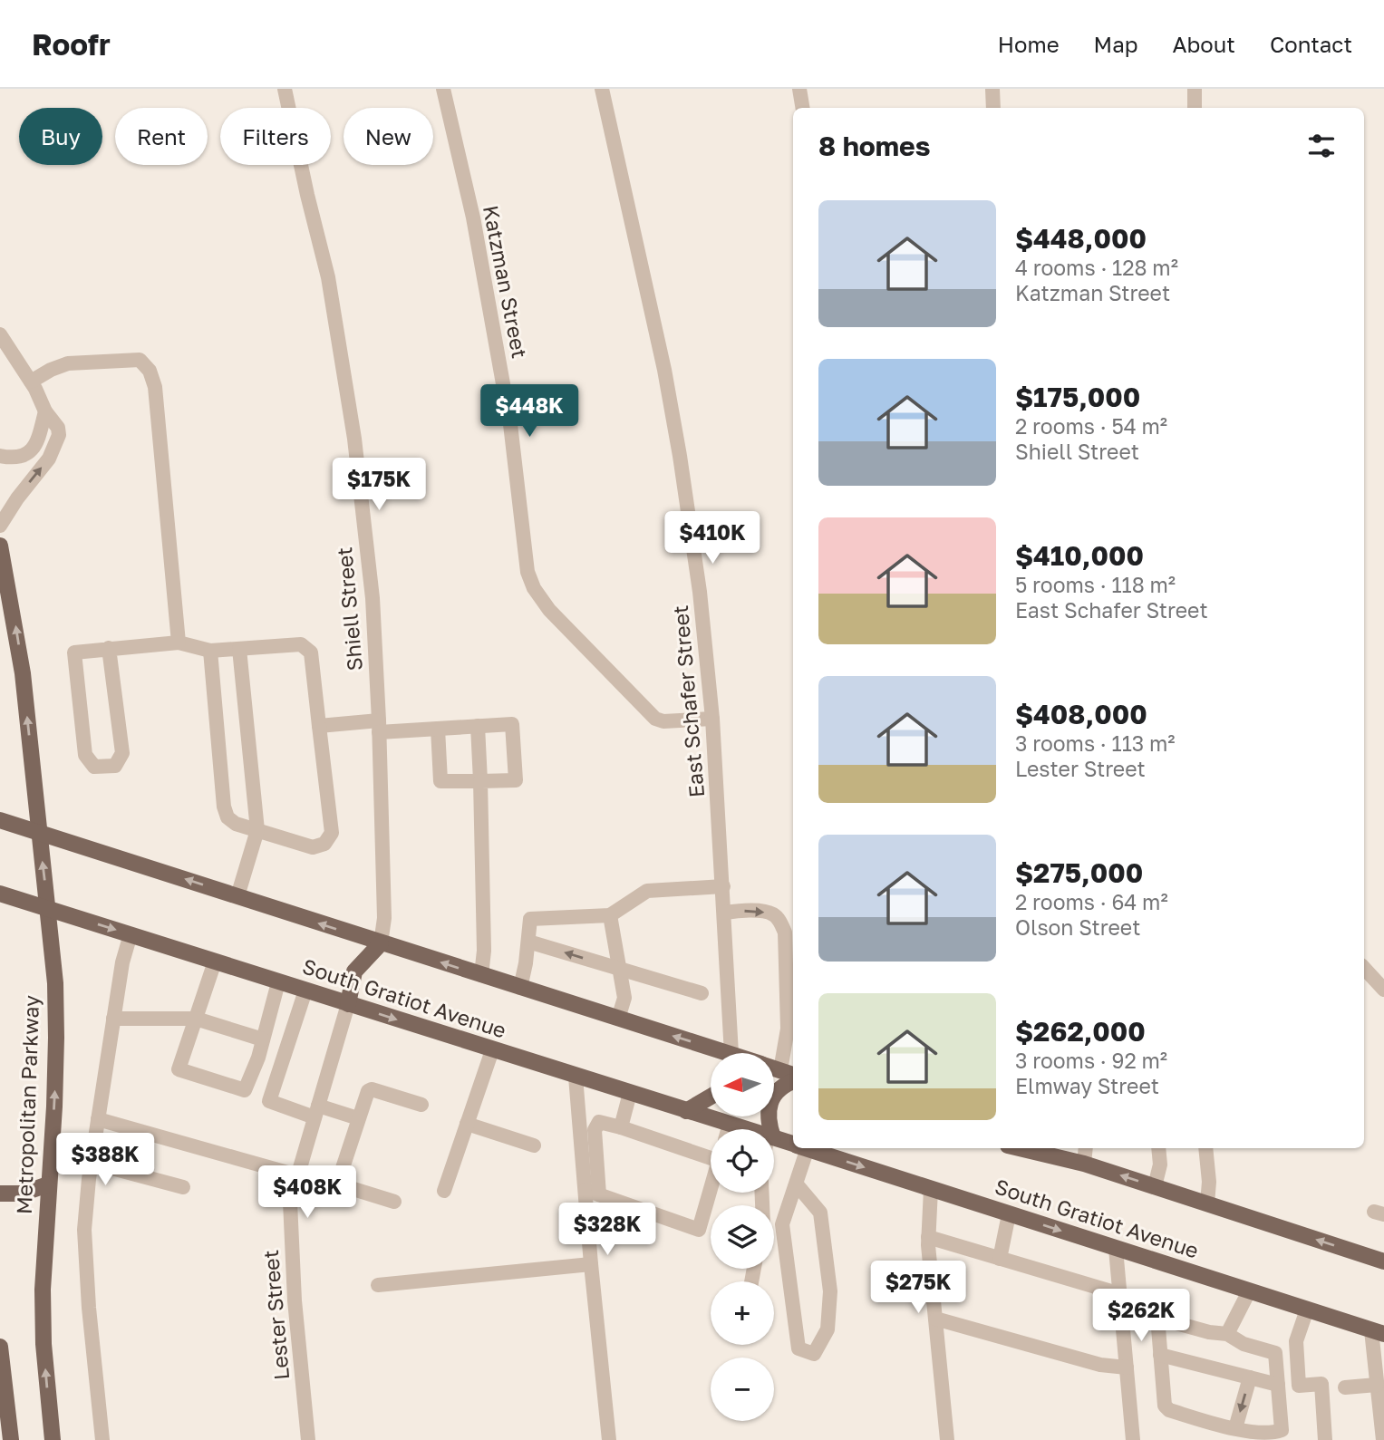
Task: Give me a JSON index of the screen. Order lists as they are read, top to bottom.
{
  "streets": {
    "main road": ["South Gratiot Avenue", "Metropolitan Parkway"],
    "street": [
      "Katzman Street",
      "Shiell Street",
      "East Schafer Street",
      "Lester Street"
    ]
  },
  "crossings": [
    ["Katzman Street", "East Schafer Street"],
    ["South Gratiot Avenue", "Metropolitan Parkway"],
    ["South Gratiot Avenue", "Lester Street"]
  ],
  "one_way": ["Metropolitan Parkway"],
  "north": "left",
  "page": {
    "header": "Roofr",
    "nav": [
      "Home",
      "Map",
      "About",
      "Contact"
    ],
    "chip": [
      "Buy",
      "Rent",
      "Filters",
      "New"
    ],
    "heading": "8 homes",
    "list": [
      {
        "name": "$448,000",
        "note": "4 rooms · 128 m² · Katzman Street"
      },
      {
        "name": "$175,000",
        "note": "2 rooms · 54 m² · Shiell Street"
      },
      {
        "name": "$410,000",
        "note": "5 rooms · 118 m² · East Schafer Street"
      },
      {
        "name": "$408,000",
        "note": "3 rooms · 113 m² · Lester Street"
      },
      {
        "name": "$275,000",
        "note": "2 rooms · 64 m² · Olson Street"
      },
      {
        "name": "$262,000",
        "note": "3 rooms · 92 m² · Elmway Street"
      }
    ],
    "price": [
      "$448K",
      "$175K",
      "$410K",
      "$388K",
      "$408K",
      "$328K",
      "$275K",
      "$262K"
    ],
    "map_buttons": ["+", "−"]
  }
}
